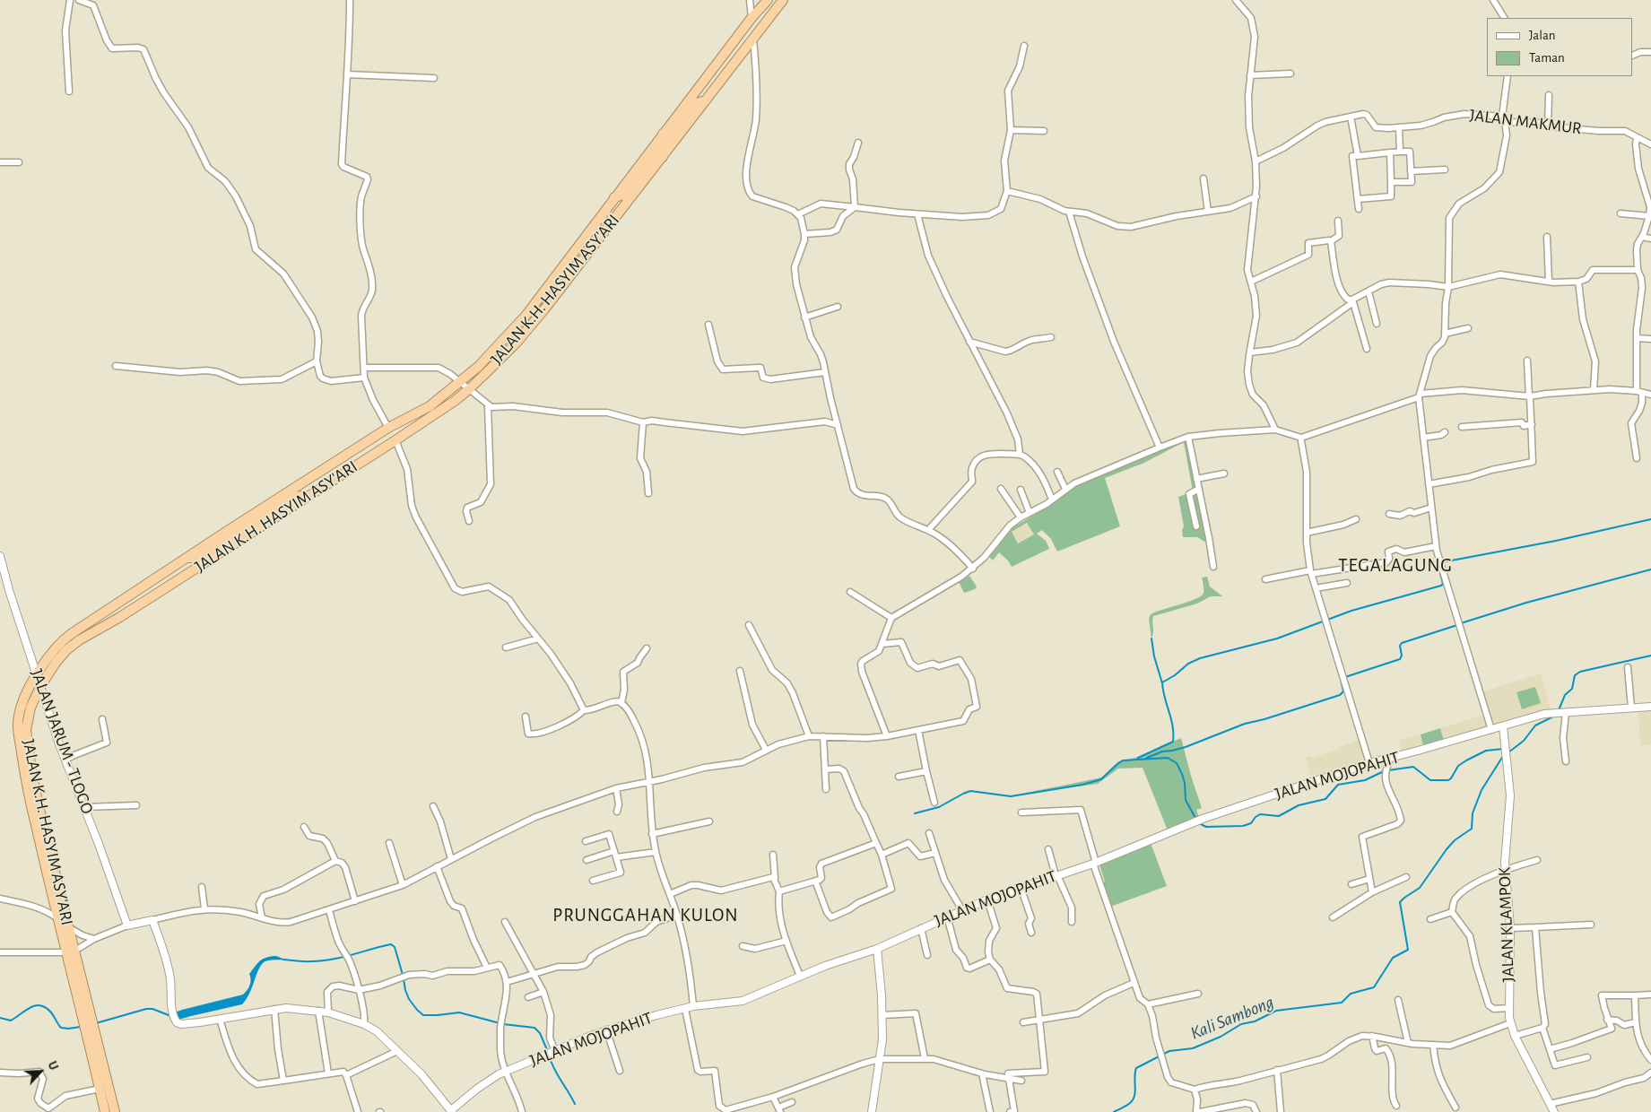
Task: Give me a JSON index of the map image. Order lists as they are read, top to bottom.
{
  "streets": {
    "highway": ["JALAN K.H. HASYIM ASY'ARI"],
    "street": [
      "JALAN MAKMUR",
      "JALAN JARUM - TLOGO",
      "JALAN MOJOPAHIT",
      "JALAN KLAMPOK"
    ]
  },
  "crossings": [
    ["JALAN K.H. HASYIM ASY'ARI", "JALAN JARUM - TLOGO"],
    ["JALAN MOJOPAHIT", "JALAN KLAMPOK"]
  ],
  "districts": ["TEGALAGUNG", "PRUNGGAHAN KULON"],
  "water": ["Kali Sambong"],
  "legend": ["Jalan", "Taman"],
  "north": "top right"
}
